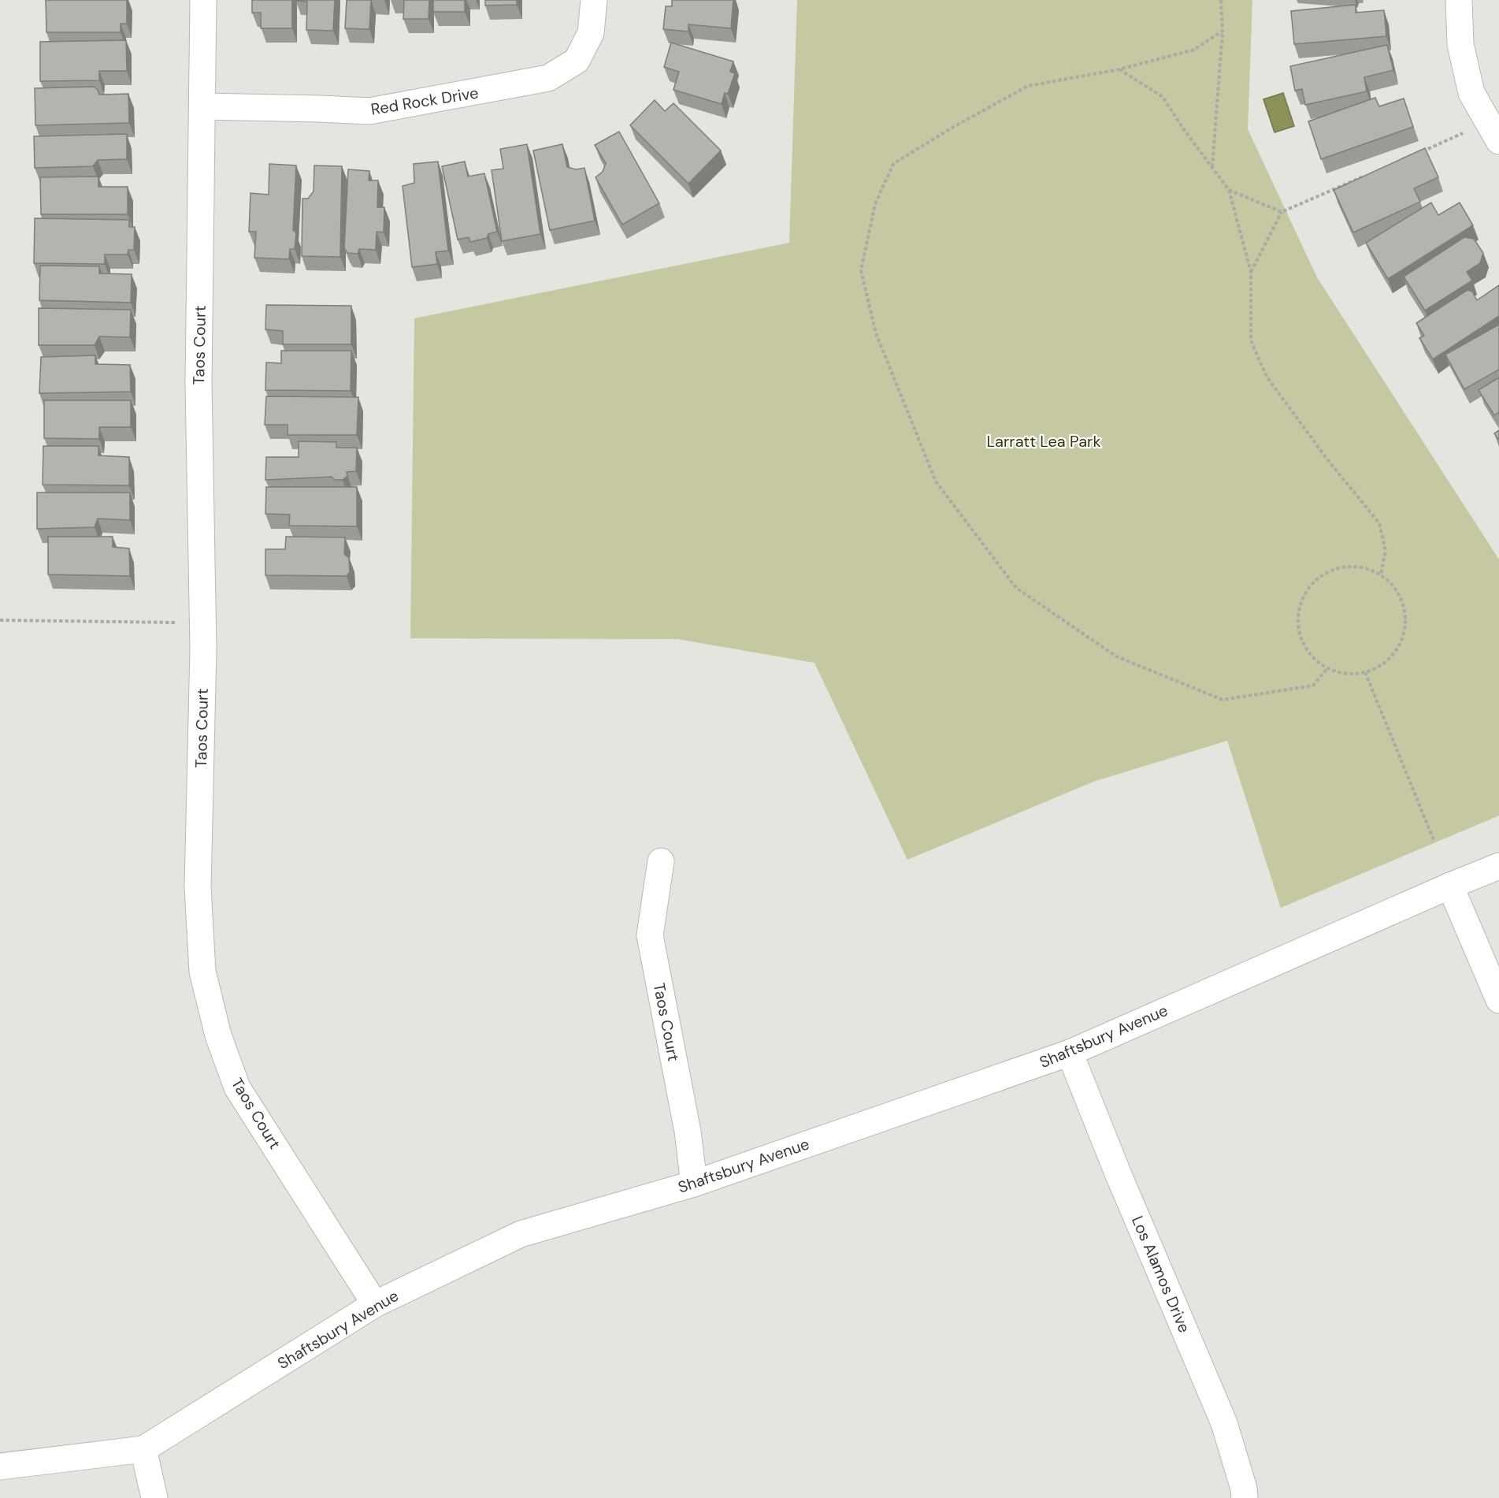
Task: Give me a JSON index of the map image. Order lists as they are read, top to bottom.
{
  "streets": {
    "street": [
      "Red Rock Drive",
      "Taos Court",
      "Shaftsbury Avenue",
      "Los Alamos Drive"
    ]
  },
  "crossings": [
    ["Red Rock Drive", "Taos Court"],
    ["Taos Court", "Shaftsbury Avenue"],
    ["Shaftsbury Avenue", "Los Alamos Drive"]
  ],
  "parks": ["Larratt Lea Park"]
}
